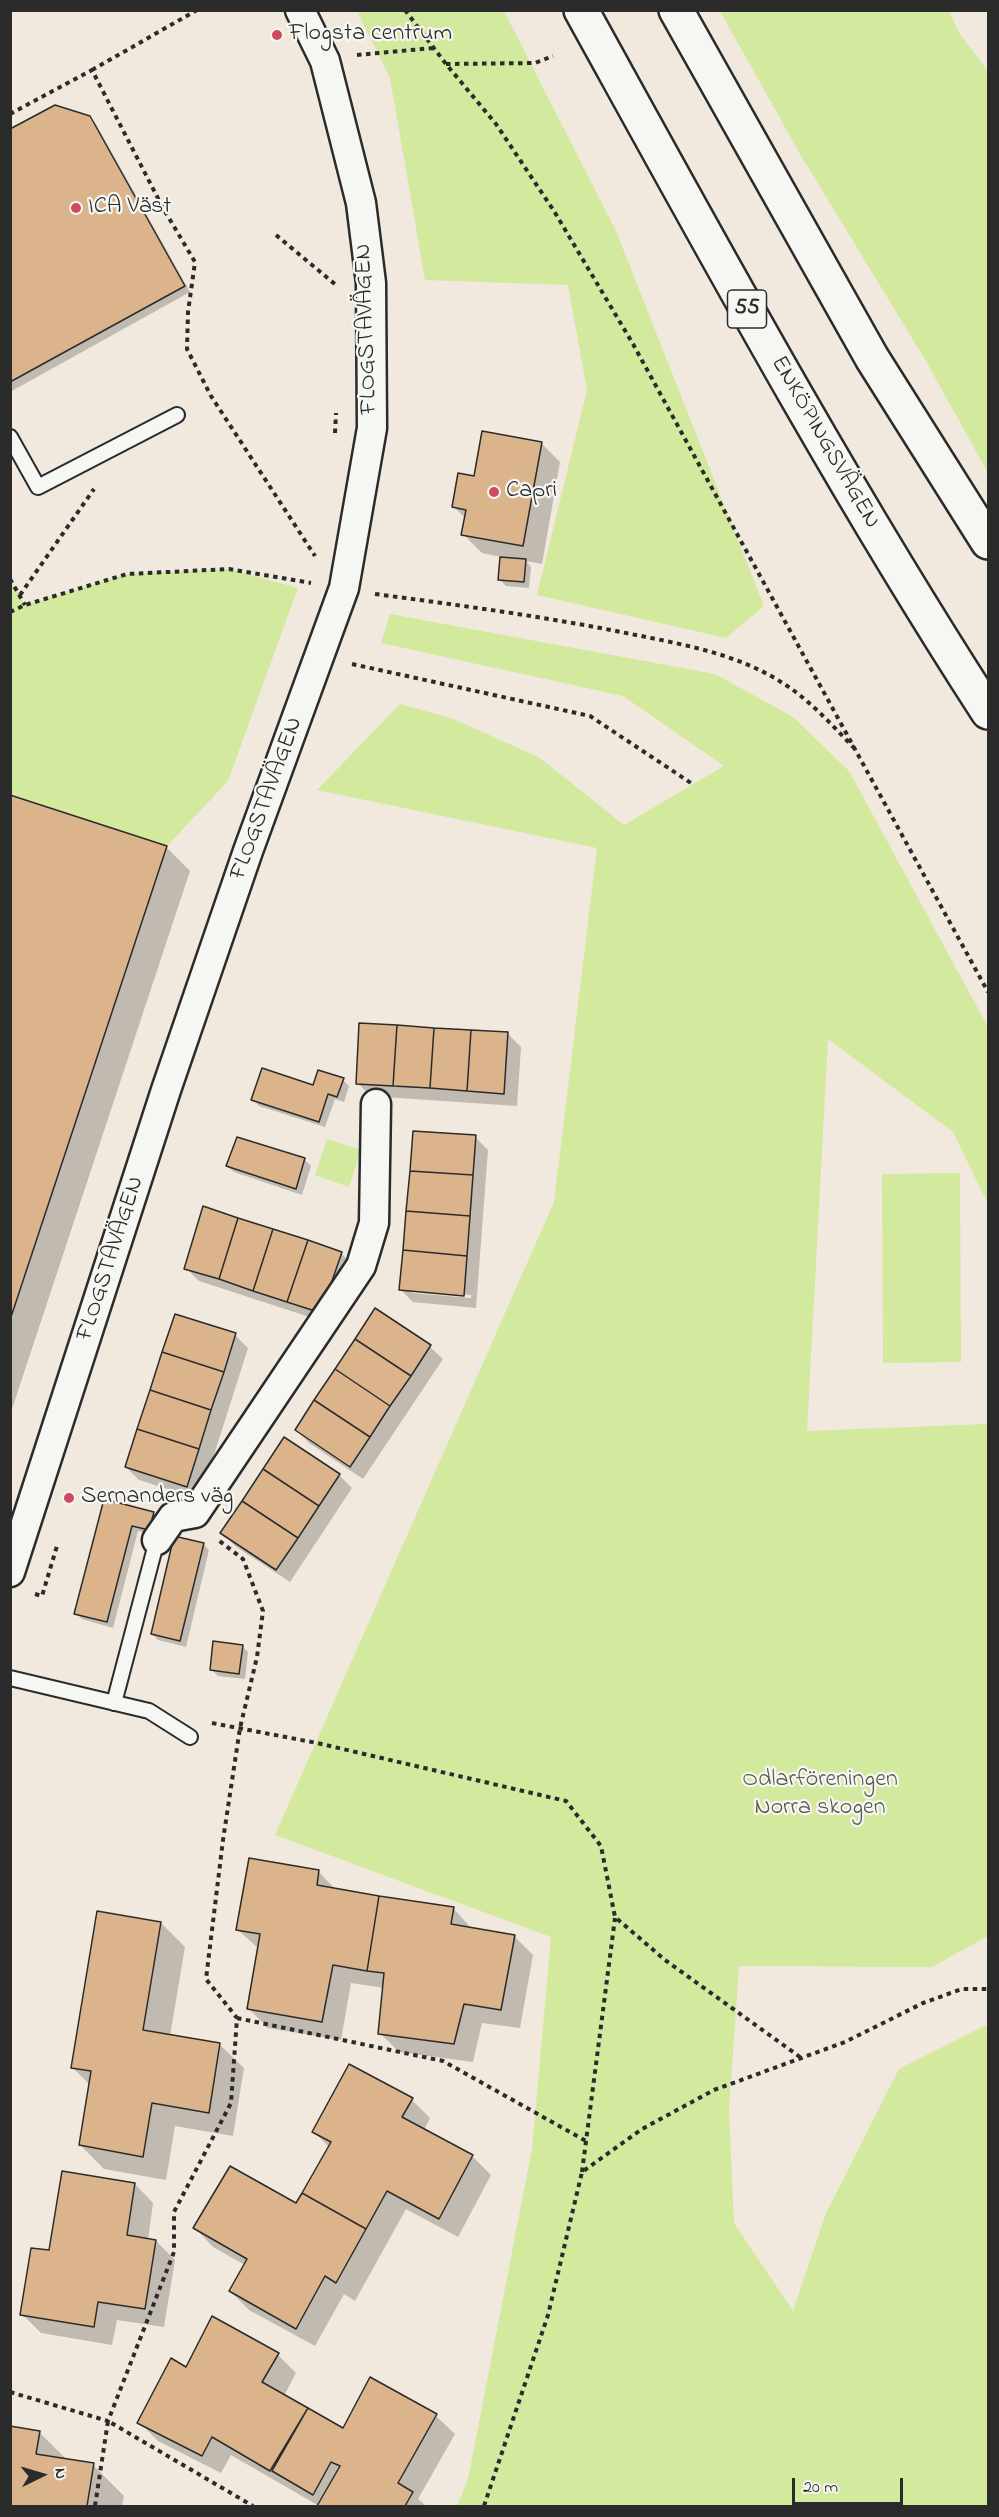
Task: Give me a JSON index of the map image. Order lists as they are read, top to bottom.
{
  "streets": {
    "main road": ["55", "ENKÖPINGSVÄGEN"],
    "street": ["FLOGSTAVÄGEN"]
  },
  "parks": ["Odlarföreningen Norra skogen"],
  "places": [
    "Flogsta centrum",
    "ICA Väst",
    "Capri",
    "Sernanders väg"
  ],
  "scale_bar": "20 m",
  "north": "right"
}
